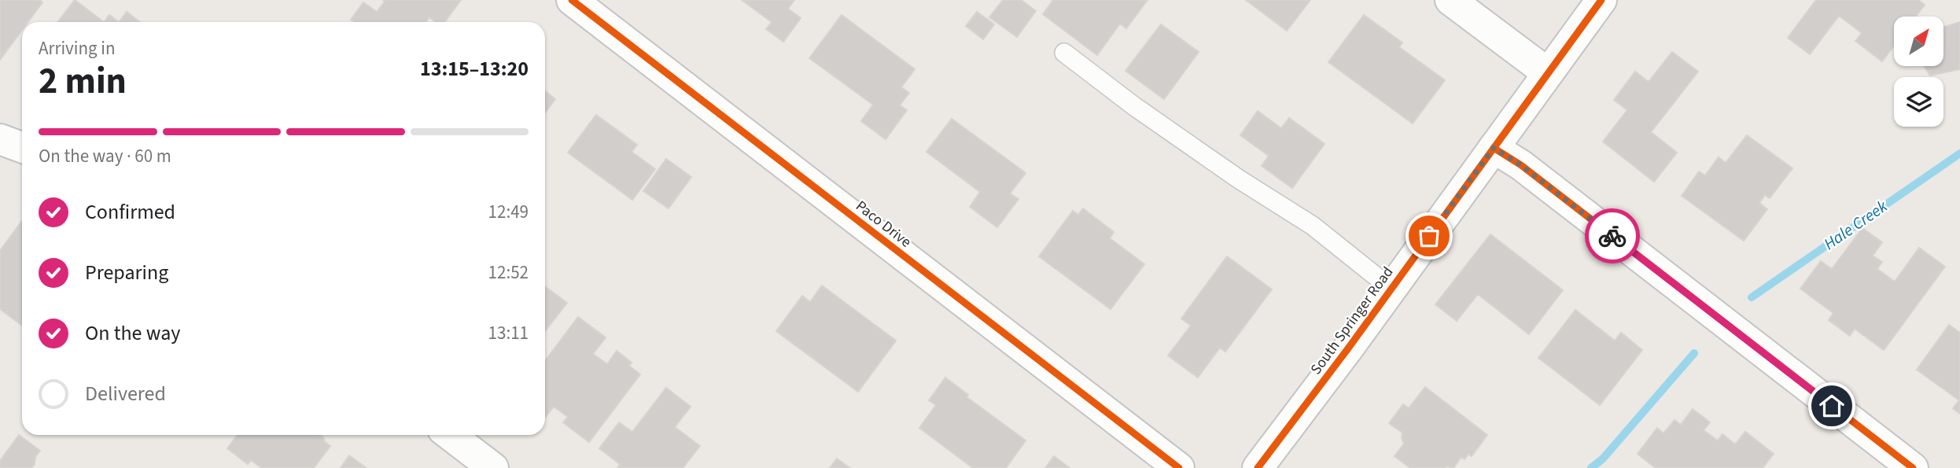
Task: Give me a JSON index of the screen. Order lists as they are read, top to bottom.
{
  "streets": {
    "street": ["Paco Drive", "South Springer Road"]
  },
  "water": ["Hale Creek"],
  "north": "top right",
  "page": {
    "heading": ["2 min", "Arriving in", "13:15–13:20"],
    "bar": "On the way · 60 m",
    "list": [
      ["Confirmed", "12:49"],
      ["Preparing", "12:52"],
      ["On the way", "13:11"],
      "Delivered"
    ]
  }
}
